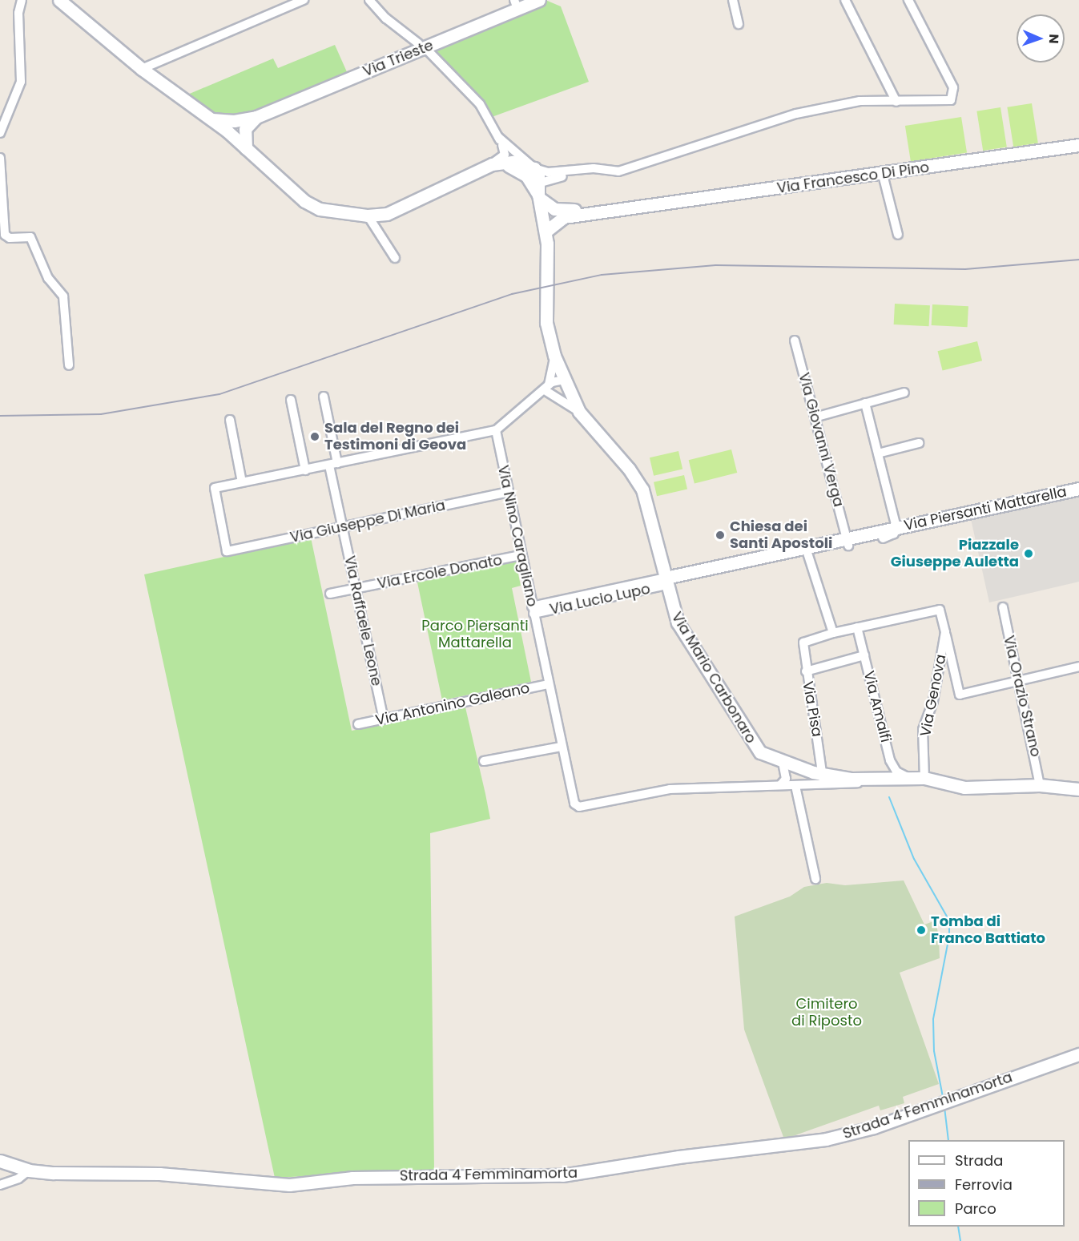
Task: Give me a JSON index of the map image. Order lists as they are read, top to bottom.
{
  "streets": {
    "street": [
      "Via Trieste",
      "Via Francesco Di Pino",
      "Via Giovanni Verga",
      "Via Piersanti Mattarella",
      "Via Giuseppe Di Maria",
      "Via Nino Caragliano",
      "Via Ercole Donato",
      "Via Lucio Lupo",
      "Via Raffaele Leone",
      "Via Mario Carbonaro",
      "Via Genova",
      "Via Orazio Strano",
      "Via Antonino Galeano",
      "Via Amalfi",
      "Via Pisa",
      "Strada 4 Femminamorta"
    ]
  },
  "crossings": [
    ["Via Francesco Di Pino", "Via Mario Carbonaro"],
    ["Via Giovanni Verga", "Via Piersanti Mattarella"],
    ["Via Piersanti Mattarella", "Via Lucio Lupo"],
    ["Via Piersanti Mattarella", "Via Mario Carbonaro"],
    ["Via Giuseppe Di Maria", "Via Nino Caragliano"],
    ["Via Giuseppe Di Maria", "Via Raffaele Leone"],
    ["Via Nino Caragliano", "Via Ercole Donato"],
    ["Via Nino Caragliano", "Via Lucio Lupo"],
    ["Via Nino Caragliano", "Via Antonino Galeano"],
    ["Via Ercole Donato", "Via Raffaele Leone"],
    ["Via Lucio Lupo", "Via Mario Carbonaro"],
    ["Via Raffaele Leone", "Via Antonino Galeano"],
    ["Via Mario Carbonaro", "Via Genova"],
    ["Via Mario Carbonaro", "Via Orazio Strano"],
    ["Via Mario Carbonaro", "Via Amalfi"],
    ["Via Mario Carbonaro", "Via Pisa"],
    ["Via Genova", "Via Amalfi"],
    ["Via Genova", "Via Pisa"]
  ],
  "parks": ["Parco Piersanti Mattarella", "Cimitero di Riposto"],
  "places": [
    "Sala del Regno dei Testimoni di Geova",
    "Chiesa dei Santi Apostoli",
    "Piazzale Giuseppe Auletta",
    "Tomba di Franco Battiato"
  ],
  "legend": ["Strada", "Ferrovia", "Parco"],
  "north": "right"
}
